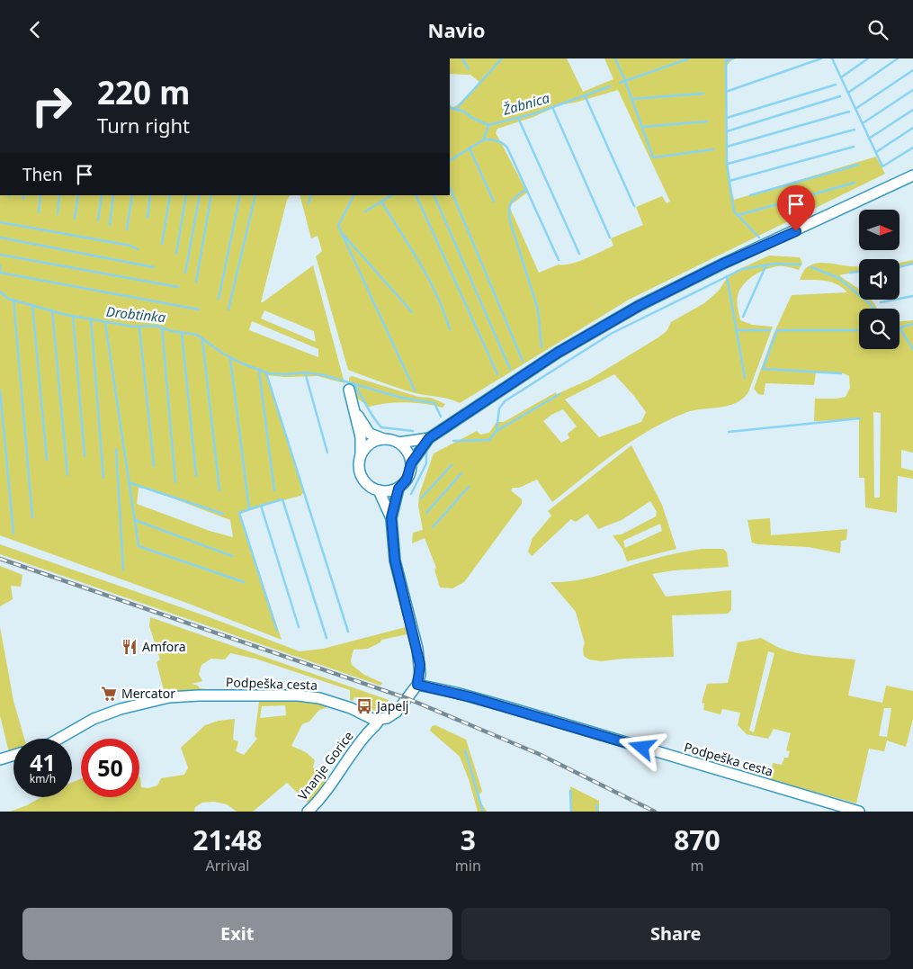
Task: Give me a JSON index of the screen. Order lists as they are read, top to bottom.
{
  "streets": {
    "main road": ["Podpeška cesta", "Vnanje Gorice"]
  },
  "crossings": [
    ["Podpeška cesta", "Vnanje Gorice"]
  ],
  "water": ["Žabnica", "Drobtinka"],
  "places": {
    "restaurant": ["Amfora"],
    "supermarket": ["Mercator"],
    "bus stop": ["Japelj"]
  },
  "north": "right",
  "page": {
    "header": "Navio",
    "turn": ["220 m", "Turn right"],
    "then": "Then",
    "speed": "41 km/h",
    "limit": "50",
    "eta": [
      "21:48",
      "Arrival",
      "3",
      "min",
      "870",
      "m"
    ],
    "buttons": ["Exit", "Share"]
  }
}
